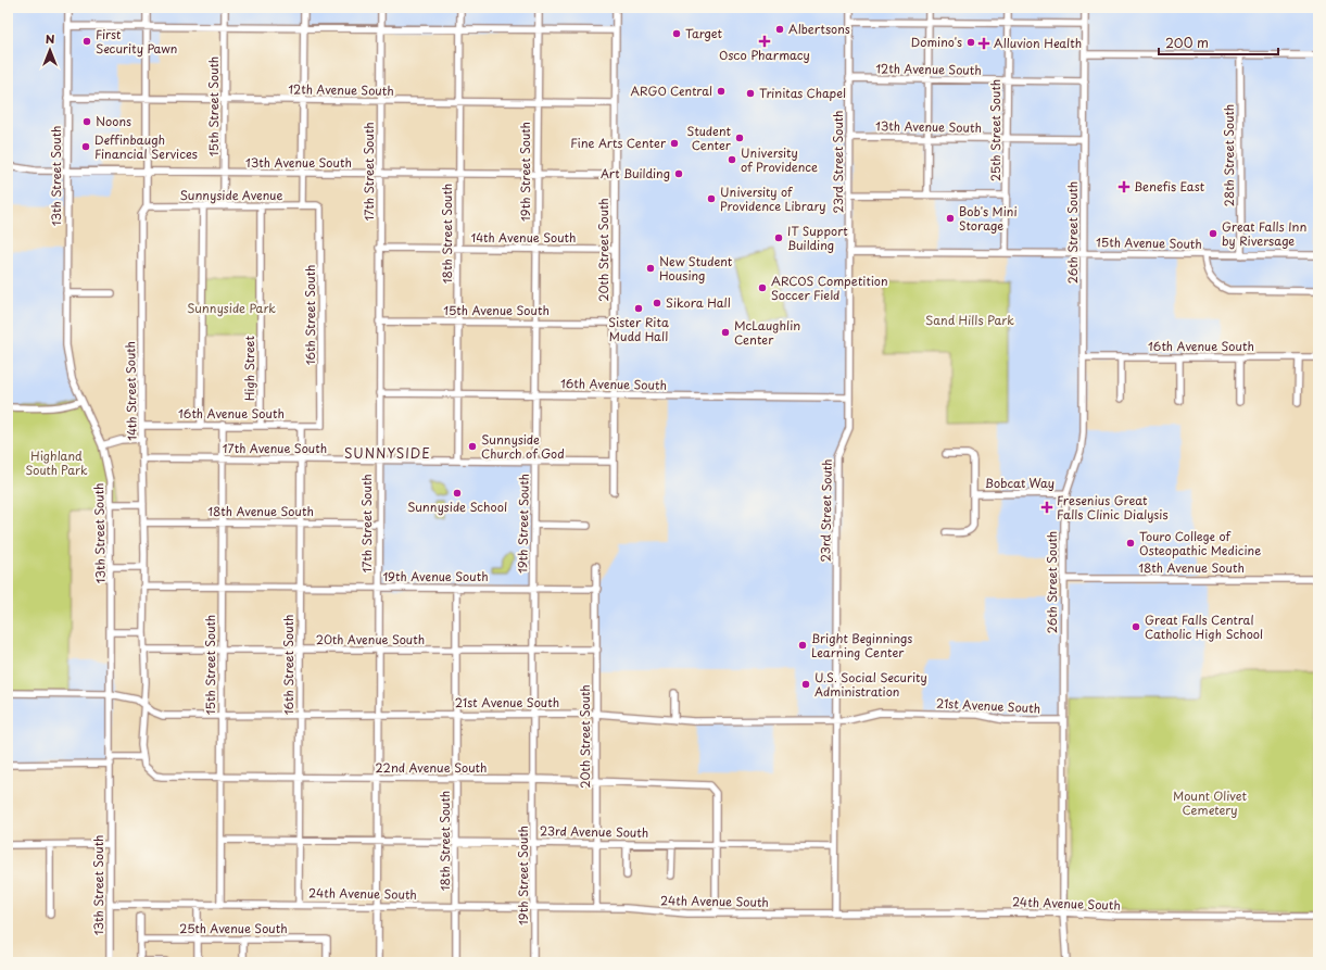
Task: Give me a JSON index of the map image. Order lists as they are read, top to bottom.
{
  "streets": {
    "street": [
      "12th Avenue South",
      "15th Street South",
      "13th Avenue South",
      "25th Street South",
      "28th Street South",
      "23rd Street South",
      "17th Street South",
      "19th Street South",
      "13th Street South",
      "Sunnyside Avenue",
      "26th Street South",
      "18th Street South",
      "14th Avenue South",
      "15th Avenue South",
      "20th Street South",
      "16th Street South",
      "16th Avenue South",
      "High Street",
      "14th Street South",
      "17th Avenue South",
      "Bobcat Way",
      "18th Avenue South",
      "19th Avenue South",
      "20th Avenue South",
      "21st Avenue South",
      "22nd Avenue South",
      "23rd Avenue South",
      "24th Avenue South",
      "25th Avenue South"
    ]
  },
  "crossings": [
    ["12th Avenue South", "15th Street South"],
    ["12th Avenue South", "25th Street South"],
    ["12th Avenue South", "23rd Street South"],
    ["12th Avenue South", "17th Street South"],
    ["12th Avenue South", "19th Street South"],
    ["12th Avenue South", "13th Street South"],
    ["12th Avenue South", "26th Street South"],
    ["12th Avenue South", "18th Street South"],
    ["12th Avenue South", "20th Street South"],
    ["12th Avenue South", "14th Street South"],
    ["15th Street South", "13th Avenue South"],
    ["15th Street South", "Sunnyside Avenue"],
    ["15th Street South", "16th Avenue South"],
    ["15th Street South", "17th Avenue South"],
    ["15th Street South", "18th Avenue South"],
    ["15th Street South", "19th Avenue South"],
    ["15th Street South", "20th Avenue South"],
    ["15th Street South", "21st Avenue South"],
    ["15th Street South", "22nd Avenue South"],
    ["15th Street South", "23rd Avenue South"],
    ["15th Street South", "24th Avenue South"],
    ["13th Avenue South", "25th Street South"],
    ["13th Avenue South", "23rd Street South"],
    ["13th Avenue South", "17th Street South"],
    ["13th Avenue South", "19th Street South"],
    ["13th Avenue South", "13th Street South"],
    ["13th Avenue South", "26th Street South"],
    ["13th Avenue South", "18th Street South"],
    ["13th Avenue South", "20th Street South"],
    ["13th Avenue South", "14th Street South"],
    ["25th Street South", "15th Avenue South"],
    ["28th Street South", "15th Avenue South"],
    ["23rd Street South", "15th Avenue South"],
    ["23rd Street South", "16th Avenue South"],
    ["23rd Street South", "21st Avenue South"],
    ["23rd Street South", "23rd Avenue South"],
    ["23rd Street South", "24th Avenue South"],
    ["17th Street South", "14th Avenue South"],
    ["17th Street South", "15th Avenue South"],
    ["17th Street South", "16th Avenue South"],
    ["17th Street South", "17th Avenue South"],
    ["17th Street South", "18th Avenue South"],
    ["17th Street South", "19th Avenue South"],
    ["17th Street South", "20th Avenue South"],
    ["17th Street South", "21st Avenue South"],
    ["17th Street South", "22nd Avenue South"],
    ["17th Street South", "23rd Avenue South"],
    ["17th Street South", "24th Avenue South"],
    ["19th Street South", "14th Avenue South"],
    ["19th Street South", "15th Avenue South"],
    ["19th Street South", "16th Avenue South"],
    ["19th Street South", "17th Avenue South"],
    ["19th Street South", "19th Avenue South"],
    ["19th Street South", "20th Avenue South"],
    ["19th Street South", "21st Avenue South"],
    ["19th Street South", "22nd Avenue South"],
    ["19th Street South", "23rd Avenue South"],
    ["19th Street South", "24th Avenue South"],
    ["13th Street South", "21st Avenue South"],
    ["13th Street South", "24th Avenue South"],
    ["Sunnyside Avenue", "16th Street South"],
    ["Sunnyside Avenue", "High Street"],
    ["Sunnyside Avenue", "14th Street South"],
    ["26th Street South", "15th Avenue South"],
    ["26th Street South", "16th Avenue South"],
    ["26th Street South", "Bobcat Way"],
    ["26th Street South", "18th Avenue South"],
    ["26th Street South", "21st Avenue South"],
    ["26th Street South", "24th Avenue South"],
    ["18th Street South", "14th Avenue South"],
    ["18th Street South", "15th Avenue South"],
    ["18th Street South", "16th Avenue South"],
    ["18th Street South", "17th Avenue South"],
    ["18th Street South", "19th Avenue South"],
    ["18th Street South", "20th Avenue South"],
    ["18th Street South", "21st Avenue South"],
    ["18th Street South", "22nd Avenue South"],
    ["18th Street South", "23rd Avenue South"],
    ["18th Street South", "24th Avenue South"],
    ["14th Avenue South", "20th Street South"],
    ["15th Avenue South", "20th Street South"],
    ["20th Street South", "16th Avenue South"],
    ["20th Street South", "17th Avenue South"],
    ["20th Street South", "19th Avenue South"],
    ["20th Street South", "20th Avenue South"],
    ["20th Street South", "21st Avenue South"],
    ["20th Street South", "22nd Avenue South"],
    ["20th Street South", "23rd Avenue South"],
    ["20th Street South", "24th Avenue South"],
    ["16th Street South", "16th Avenue South"],
    ["16th Street South", "17th Avenue South"],
    ["16th Street South", "18th Avenue South"],
    ["16th Street South", "19th Avenue South"],
    ["16th Street South", "20th Avenue South"],
    ["16th Street South", "21st Avenue South"],
    ["16th Street South", "22nd Avenue South"],
    ["16th Street South", "23rd Avenue South"],
    ["16th Street South", "24th Avenue South"],
    ["16th Avenue South", "High Street"],
    ["16th Avenue South", "14th Street South"],
    ["14th Street South", "17th Avenue South"],
    ["14th Street South", "18th Avenue South"],
    ["14th Street South", "19th Avenue South"],
    ["14th Street South", "20th Avenue South"],
    ["14th Street South", "21st Avenue South"],
    ["14th Street South", "22nd Avenue South"],
    ["22nd Avenue South", "23rd Avenue South"]
  ],
  "districts": ["SUNNYSIDE"],
  "parks": [
    "Sunnyside Park",
    "Sand Hills Park",
    "Highland South Park",
    "Mount Olivet Cemetery"
  ],
  "places": {
    "other": [
      "Albertsons",
      "Target",
      "First Security Pawn",
      "Domino's",
      "ARGO Central",
      "Trinitas Chapel",
      "Noons",
      "Student Center",
      "Fine Arts Center",
      "Deffinbaugh Financial Services",
      "University of Providence",
      "Art Building",
      "University of Providence Library",
      "Bob's Mini Storage",
      "Great Falls Inn by Riversage",
      "IT Support Building",
      "New Student Housing",
      "ARCOS Competition Soccer Field",
      "Sikora Hall",
      "Sister Rita Mudd Hall",
      "McLaughlin Center",
      "Sunnyside Church of God",
      "Sunnyside School",
      "Touro College of Osteopathic Medicine",
      "Great Falls Central Catholic High School",
      "Bright Beginnings Learning Center",
      "U.S. Social Security Administration"
    ],
    "health": [
      "Osco Pharmacy",
      "Alluvion Health",
      "Benefis East",
      "Fresenius Great Falls Clinic Dialysis"
    ]
  },
  "scale_bar": "200 m",
  "north": "top"
}
